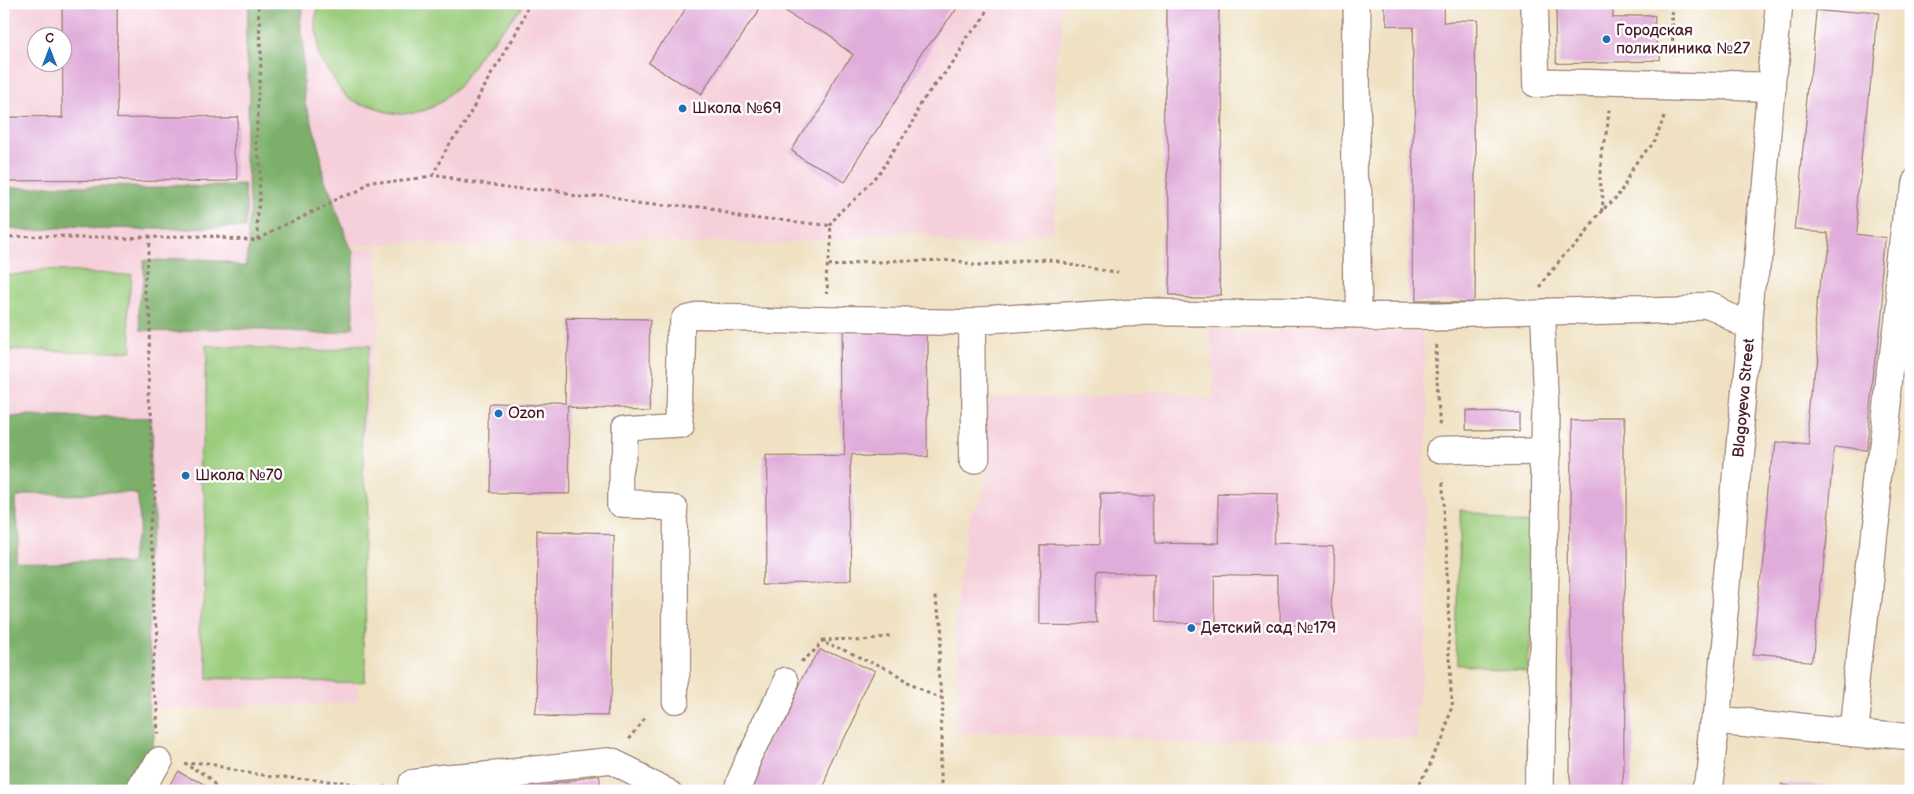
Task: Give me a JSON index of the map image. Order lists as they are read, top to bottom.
{
  "streets": {
    "street": ["Blagoyeva Street"]
  },
  "places": [
    "Городская поликлиника №27",
    "Школа №69",
    "Ozon",
    "Школа №70",
    "Детский сад №179"
  ],
  "north": "top"
}
